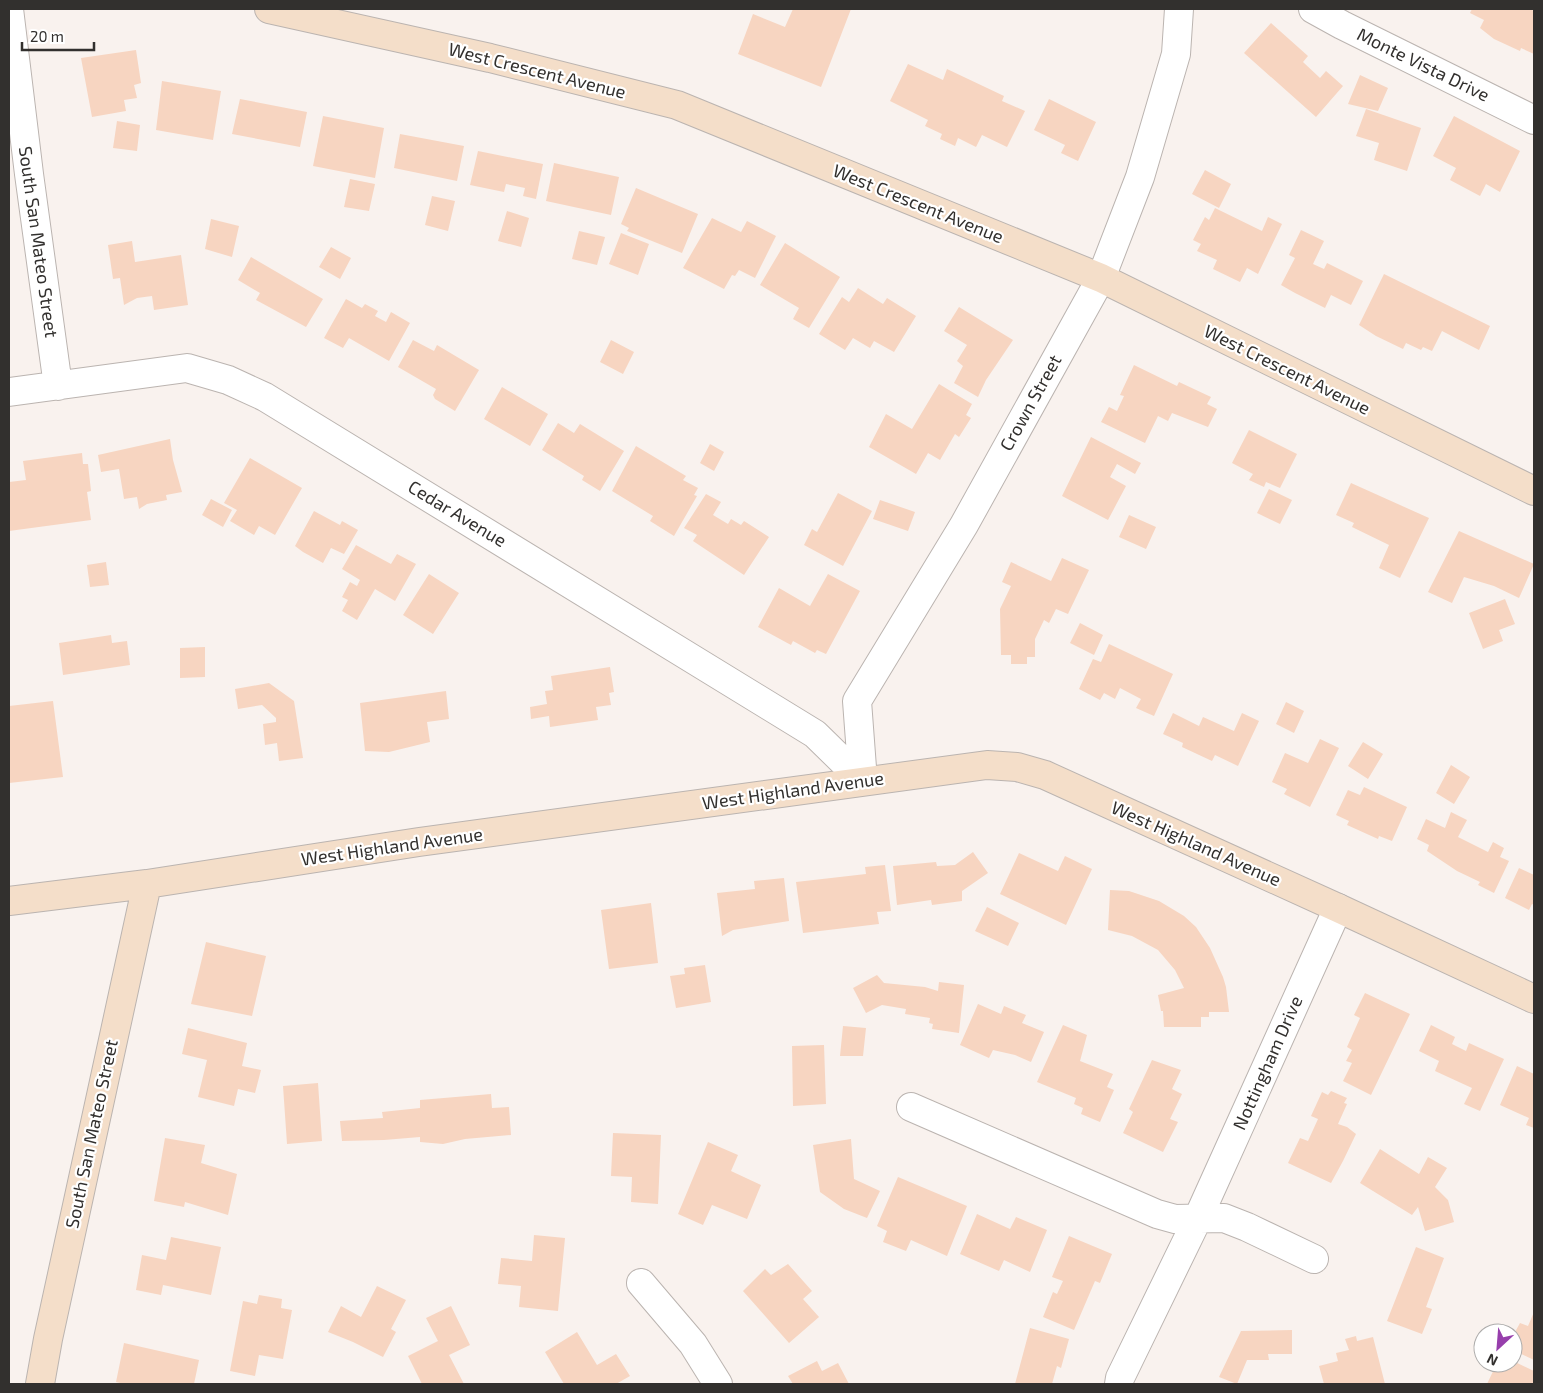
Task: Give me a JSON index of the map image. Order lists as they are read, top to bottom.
{
  "streets": {
    "street": [
      "Monte Vista Drive",
      "West Crescent Avenue",
      "South San Mateo Street",
      "Crown Street",
      "Cedar Avenue",
      "West Highland Avenue",
      "Nottingham Drive"
    ]
  },
  "crossings": [
    ["West Crescent Avenue", "Crown Street"],
    ["South San Mateo Street", "Cedar Avenue"],
    ["South San Mateo Street", "West Highland Avenue"],
    ["Crown Street", "Cedar Avenue"],
    ["Crown Street", "West Highland Avenue"],
    ["Cedar Avenue", "West Highland Avenue"],
    ["West Highland Avenue", "Nottingham Drive"]
  ],
  "scale_bar": "20 m",
  "north": "bottom left"
}
